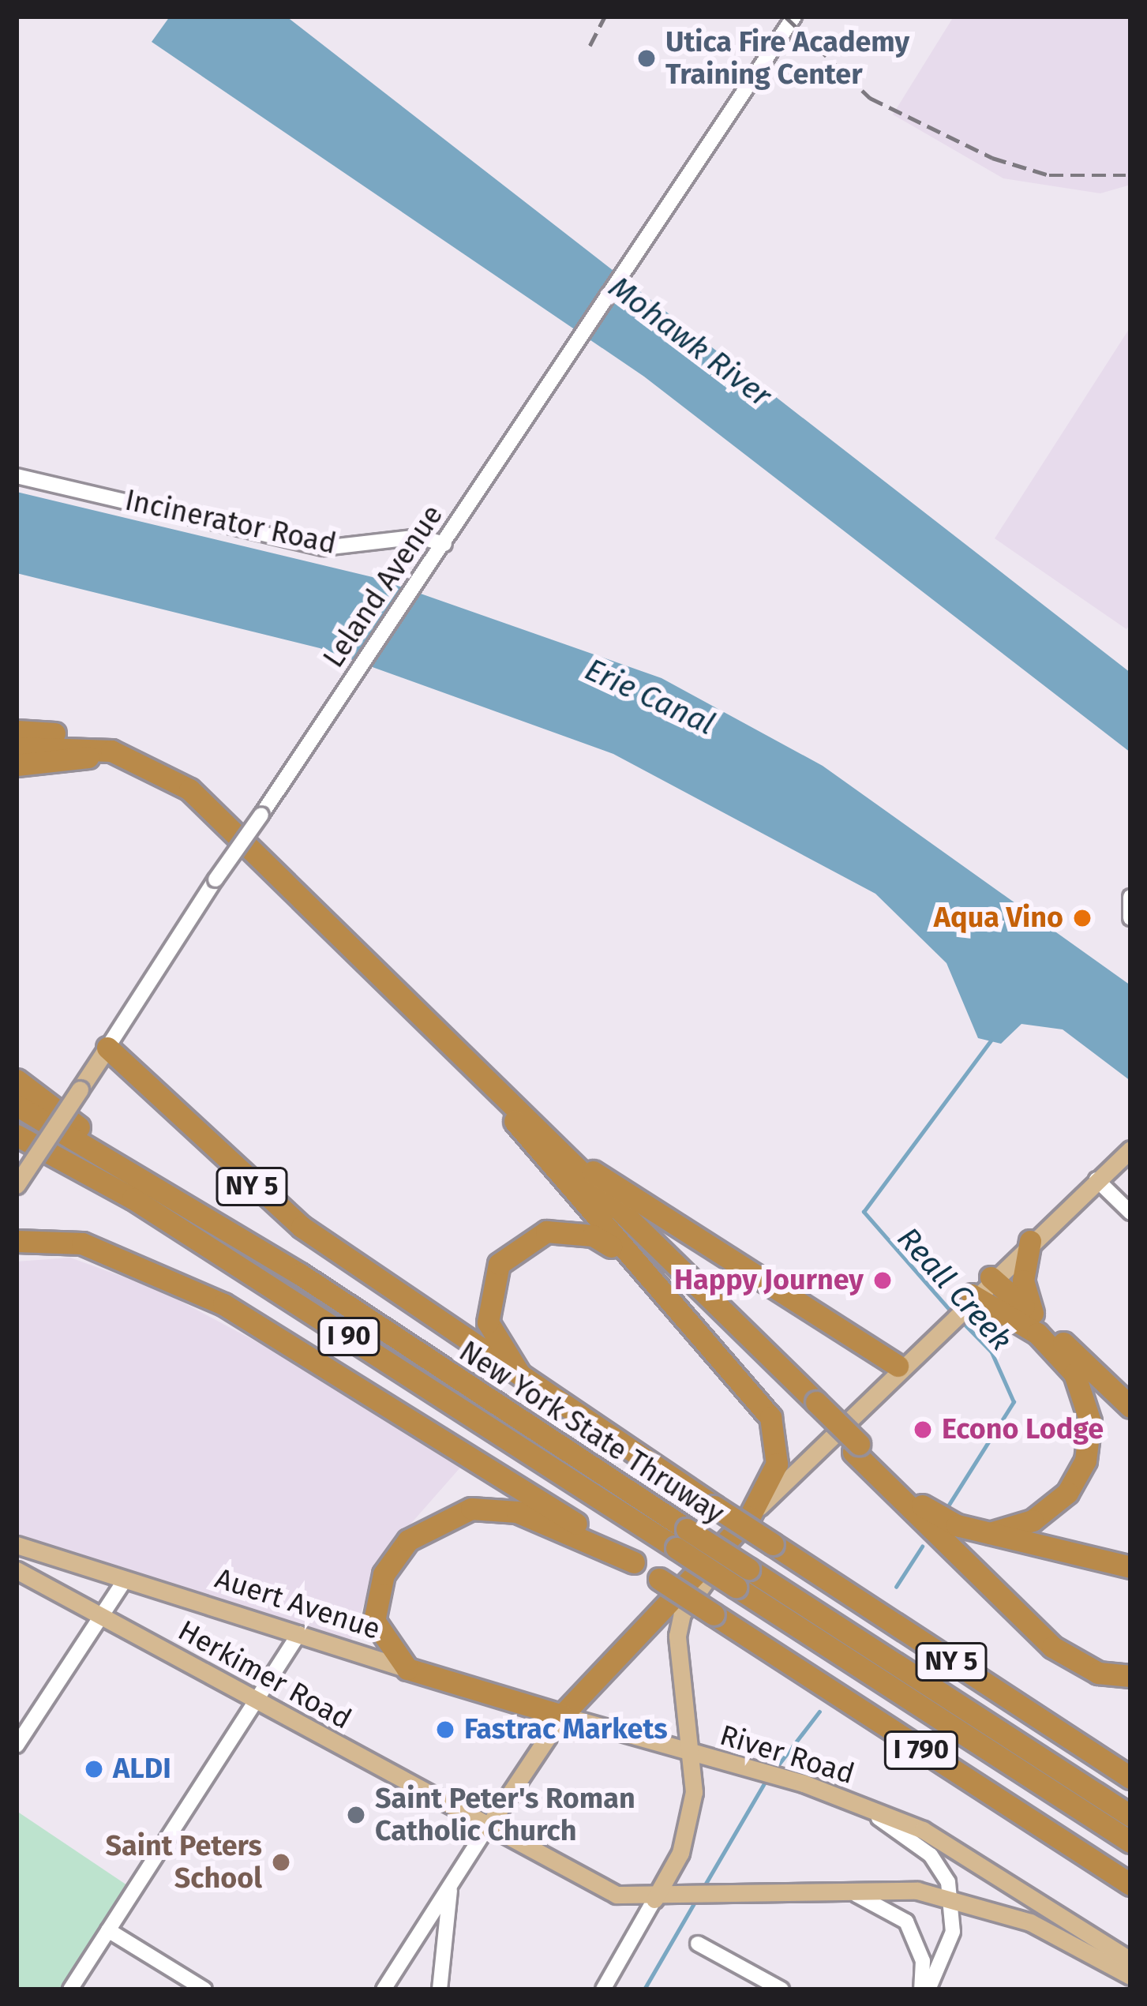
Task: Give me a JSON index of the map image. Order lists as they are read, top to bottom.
{
  "streets": {
    "highway": [
      "NY 5",
      "I 90",
      "New York State Thruway",
      "Auert Avenue",
      "I 790"
    ],
    "main road": ["Leland Avenue", "Herkimer Road", "River Road"],
    "street": ["Incinerator Road"]
  },
  "crossings": [
    ["Incinerator Road", "Leland Avenue"],
    ["Leland Avenue", "NY 5"],
    ["Auert Avenue", "River Road"]
  ],
  "water": ["Mohawk River", "Erie Canal", "Reall Creek"],
  "places": [
    "Utica Fire Academy Training Center",
    "Aqua Vino",
    "Happy Journey",
    "Econo Lodge",
    "Fastrac Markets",
    "ALDI",
    "Saint Peter's Roman Catholic Church",
    "Saint Peters School"
  ]
}
